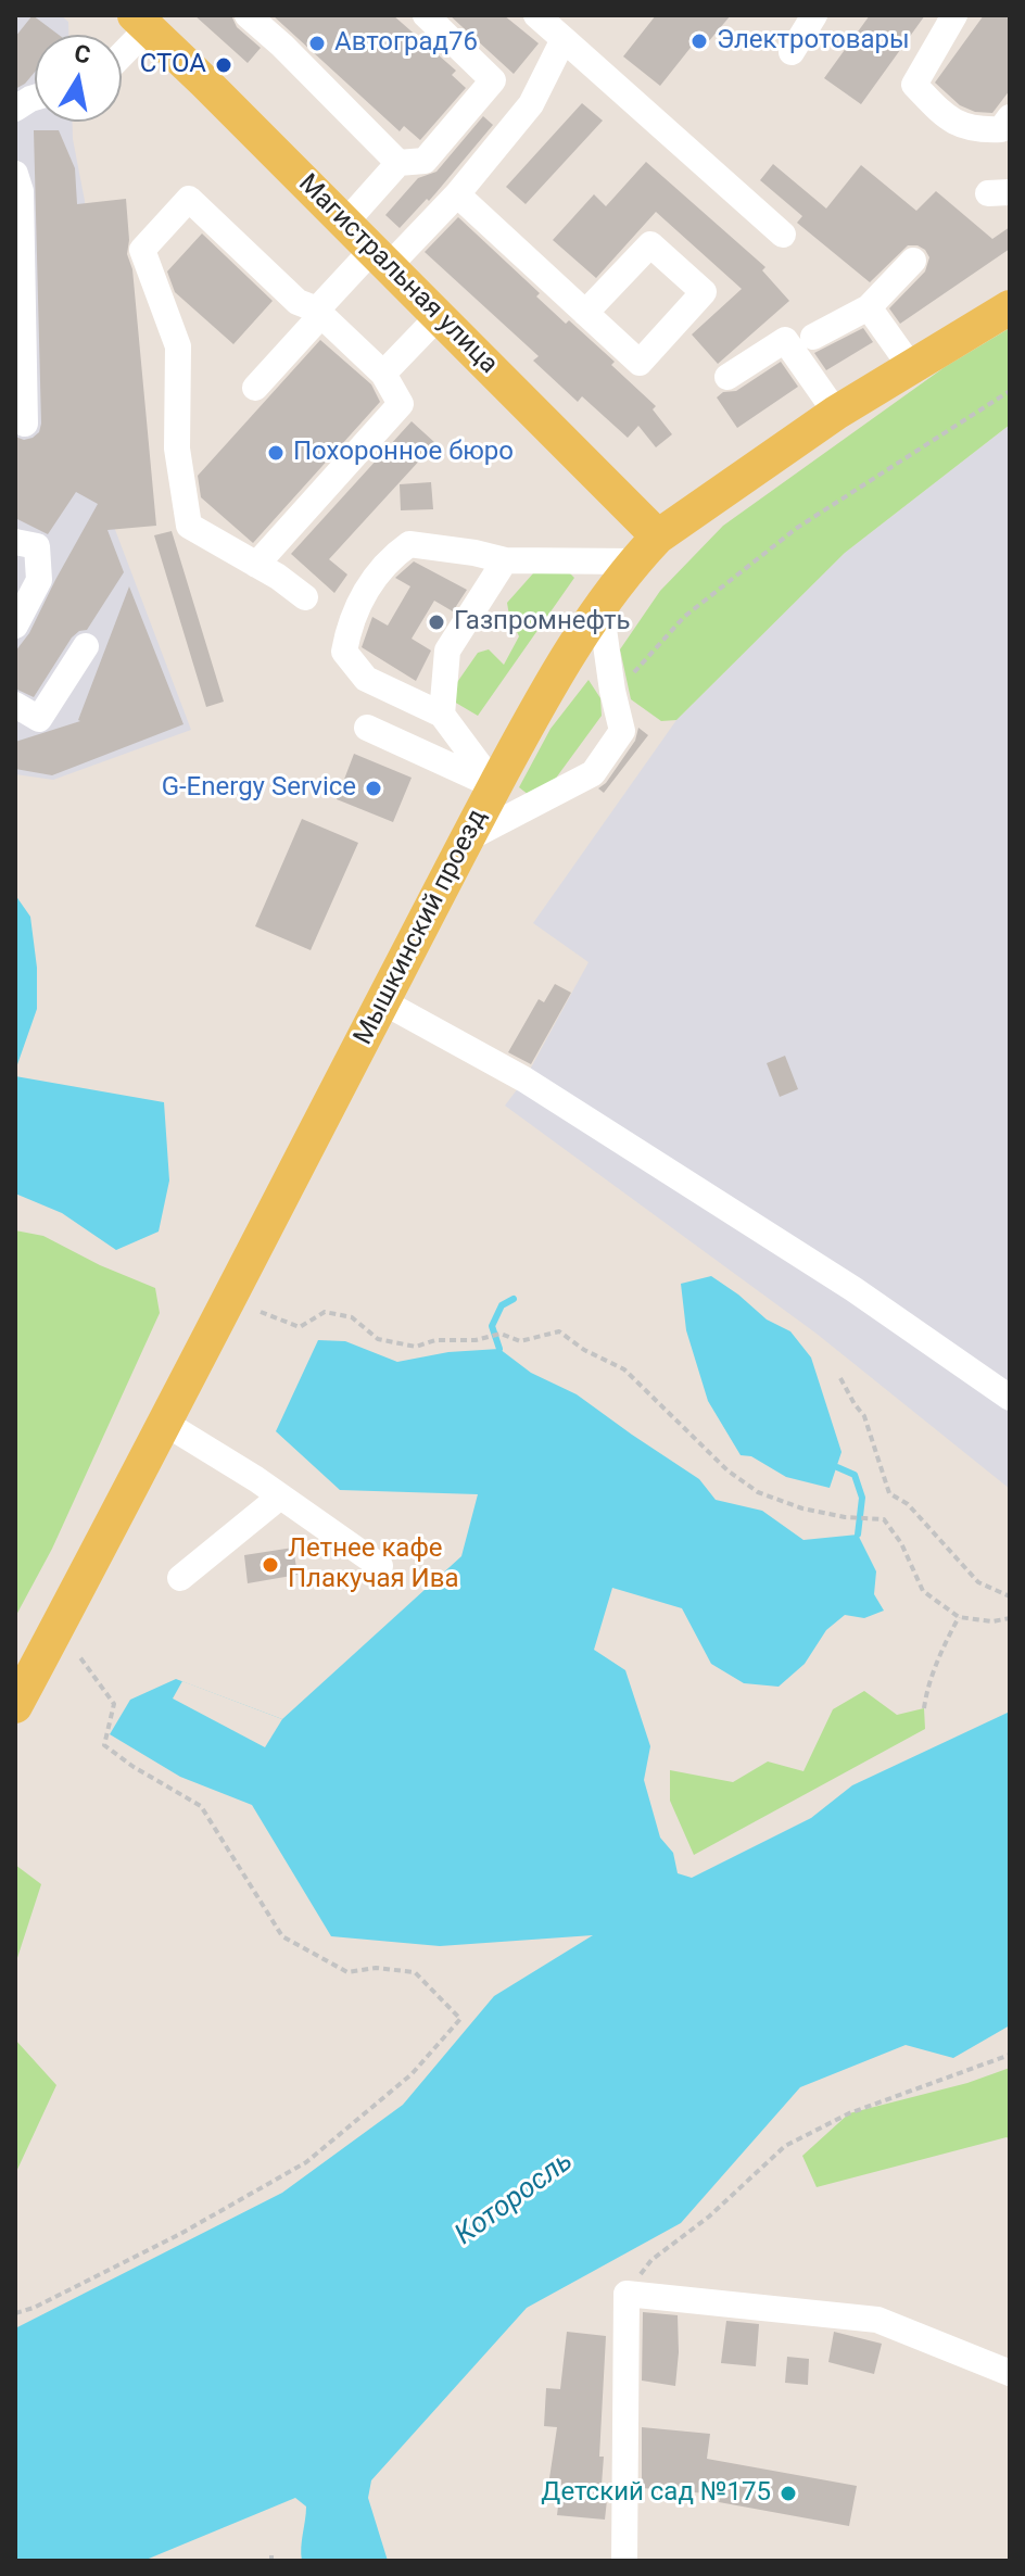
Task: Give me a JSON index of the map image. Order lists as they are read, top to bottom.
{
  "streets": {
    "main road": ["Магистральная улица", "Мышкинский проезд"]
  },
  "crossings": [
    ["Магистральная улица", "Мышкинский проезд"]
  ],
  "water": ["Которосль"],
  "places": [
    "Электротовары",
    "Автоград76",
    "СТОА",
    "Похоронное бюро",
    "Газпромнефть",
    "G-Energy Service",
    "Летнее кафе Плакучая Ива",
    "Детский сад №175"
  ],
  "north": "top"
}
